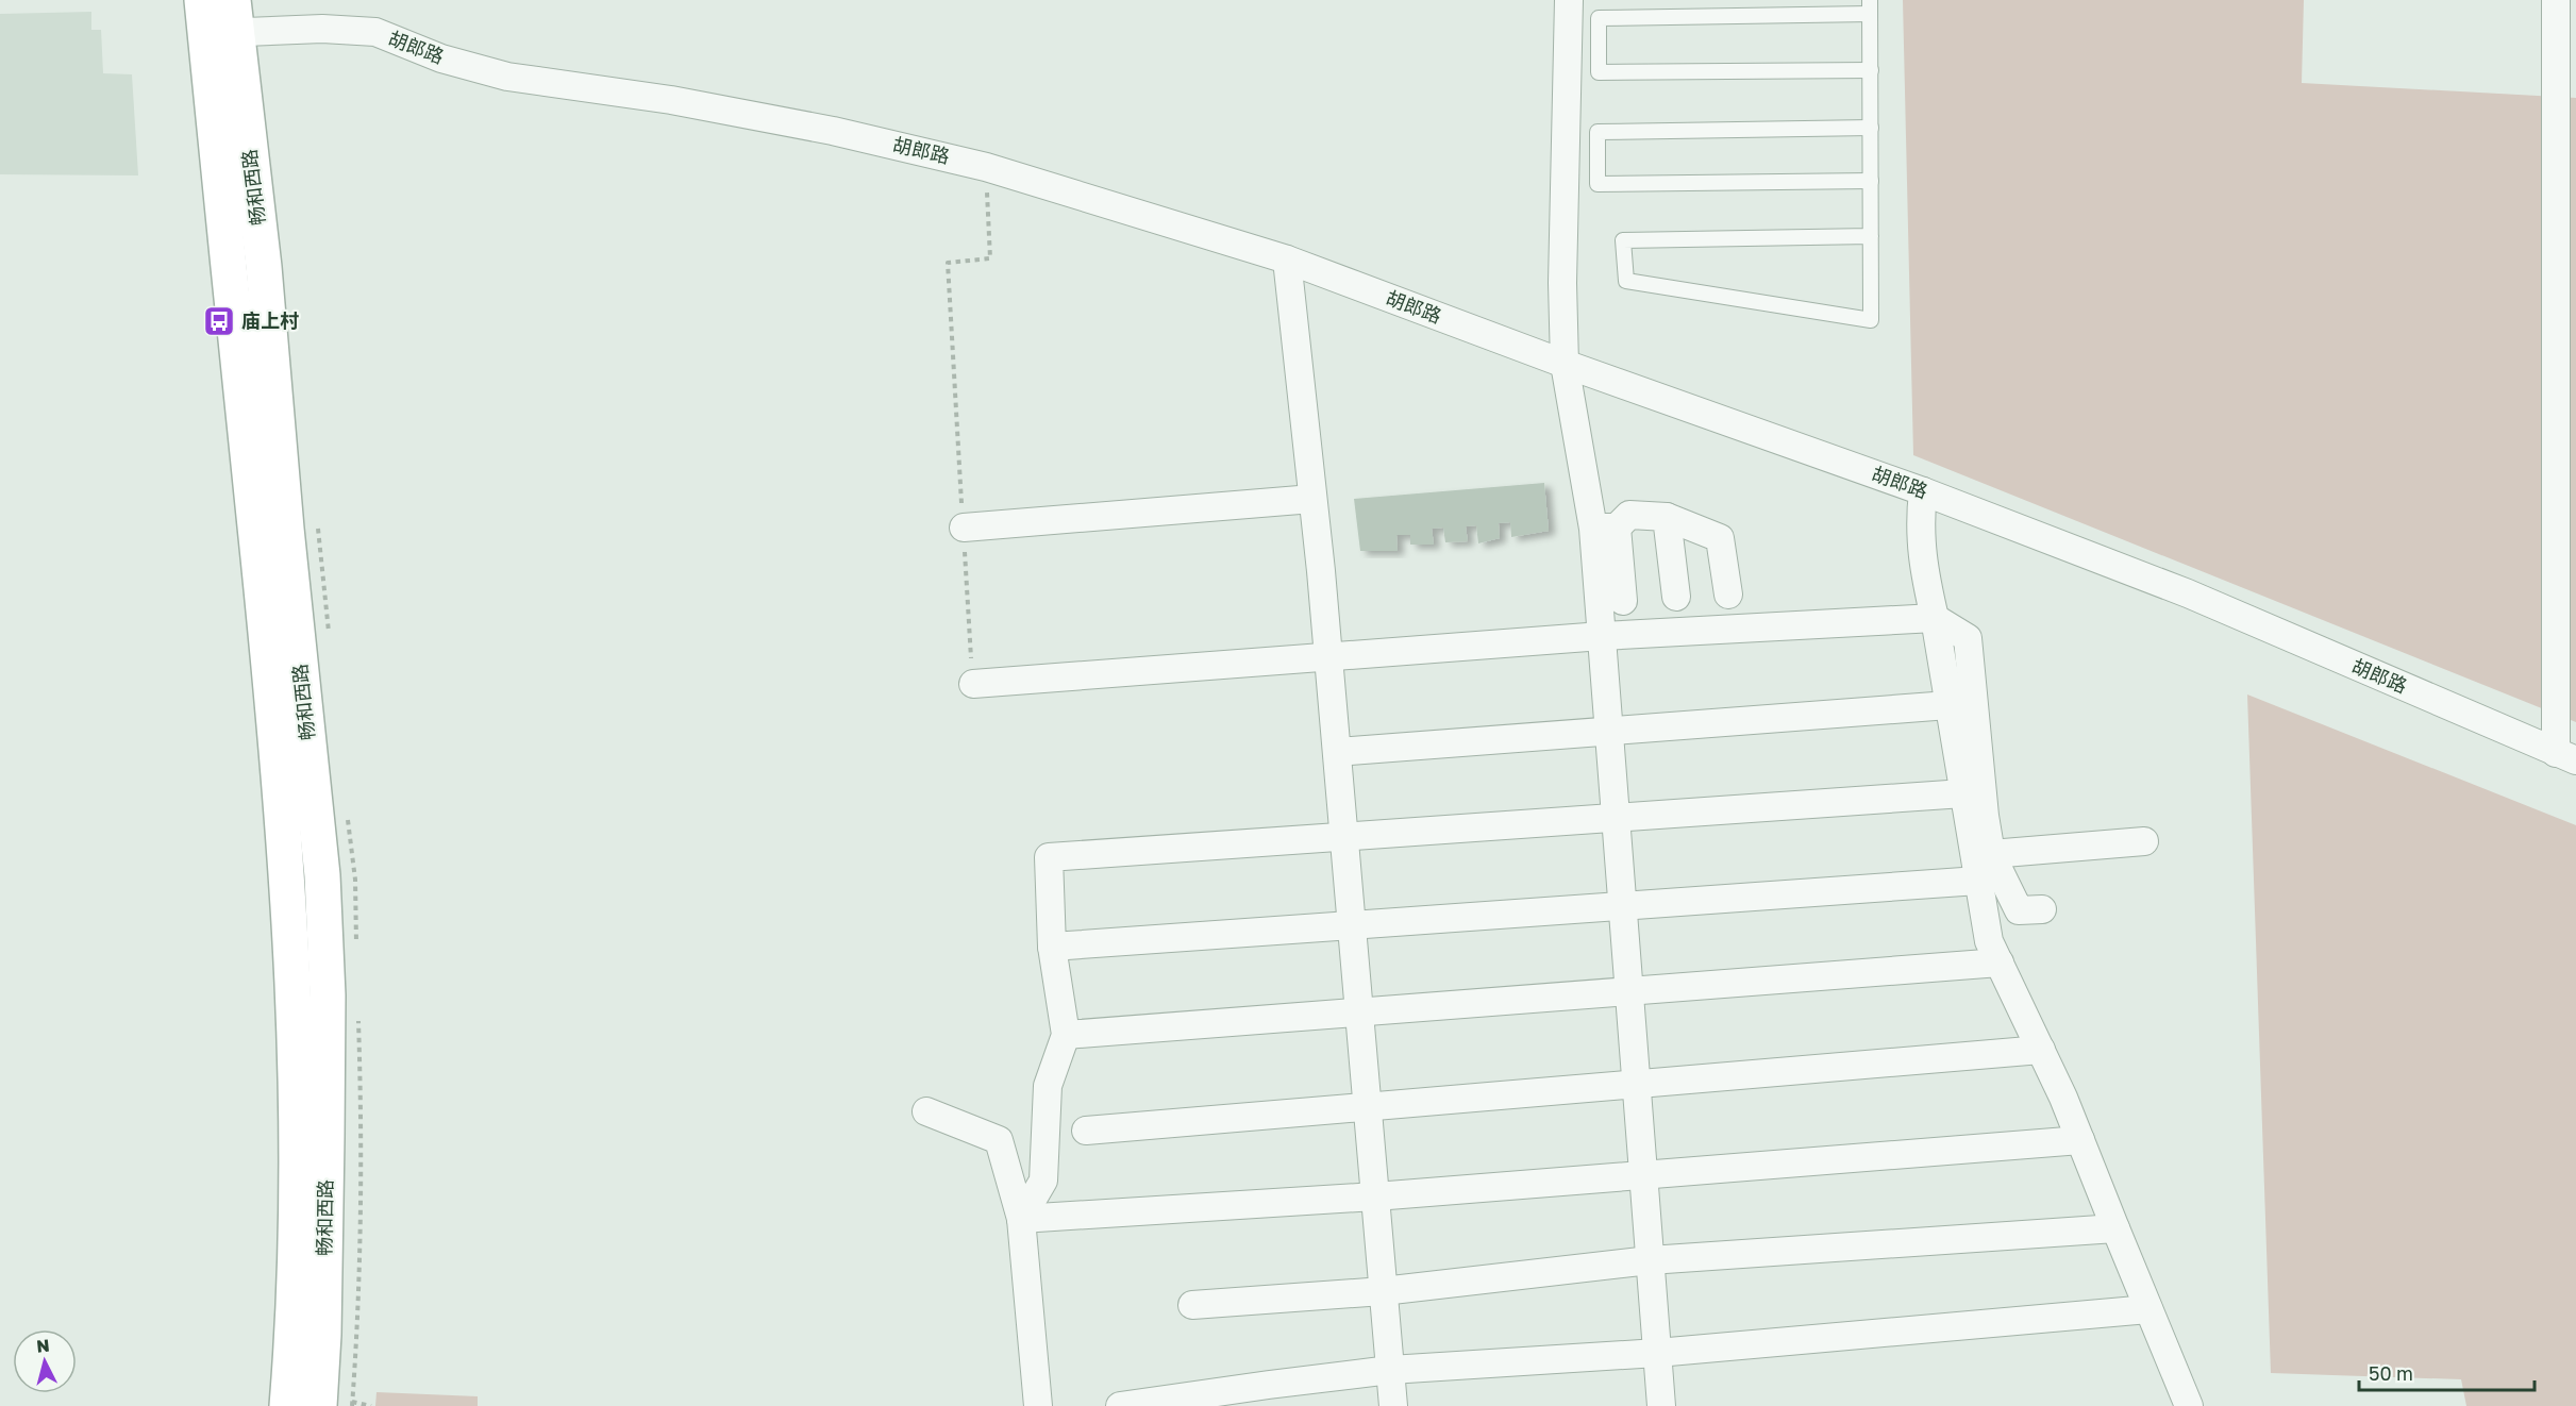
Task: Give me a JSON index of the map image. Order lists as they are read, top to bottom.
{
  "streets": {
    "main road": ["畅和西路"],
    "street": ["胡郎路"]
  },
  "crossings": [
    ["胡郎路", "畅和西路"]
  ],
  "places": {
    "bus stop": ["庙上村"]
  },
  "scale_bar": "50 m",
  "north": "top"
}
